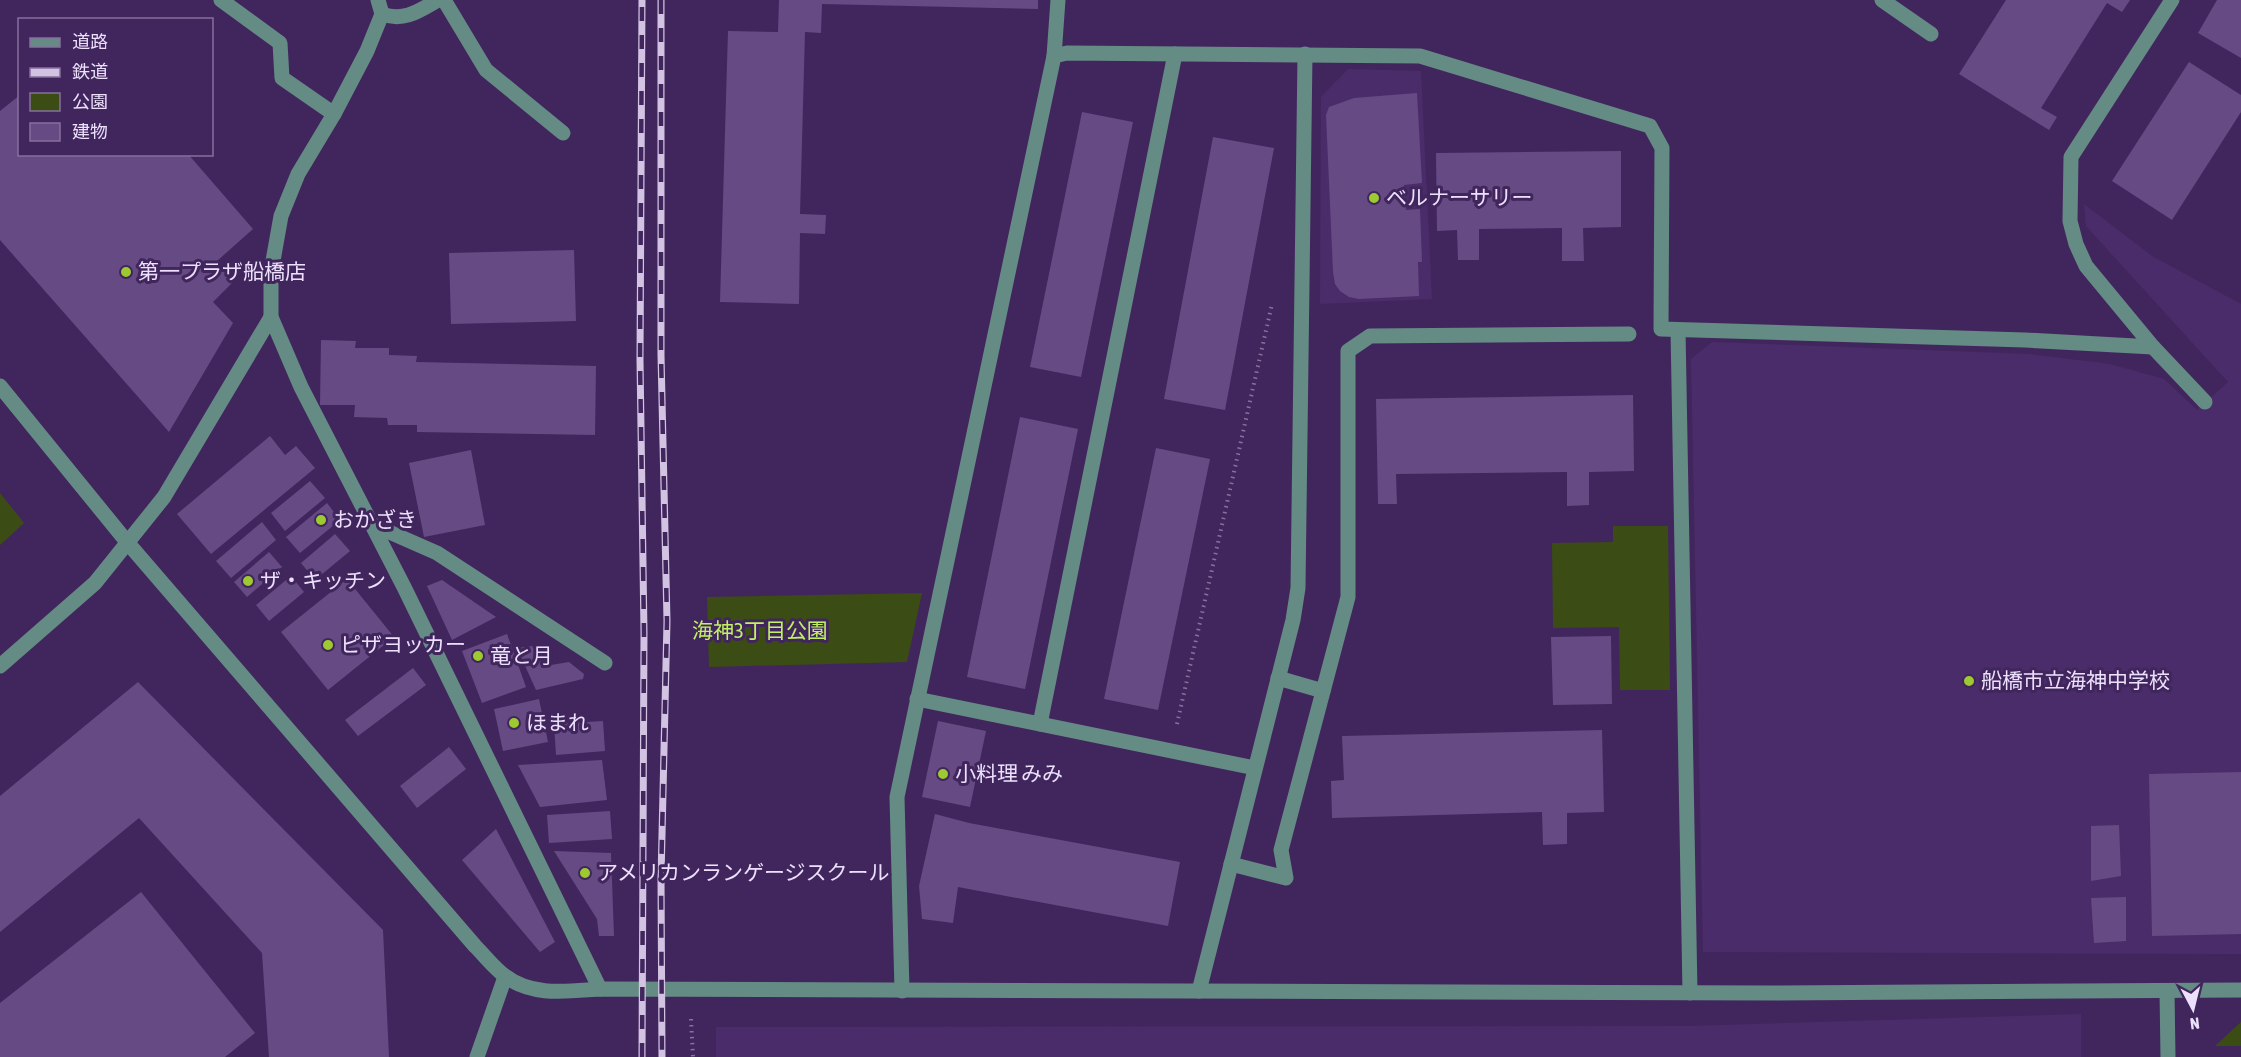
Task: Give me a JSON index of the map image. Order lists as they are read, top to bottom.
{
  "parks": ["海神3丁目公園"],
  "places": [
    "ベルナーサリー",
    "第一プラザ船橋店",
    "おかざき",
    "ザ・キッチン",
    "ピザヨッカー",
    "竜と月",
    "船橋市立海神中学校",
    "ほまれ",
    "小料理 みみ",
    "アメリカンランゲージスクール"
  ],
  "legend": [
    "道路",
    "鉄道",
    "公園",
    "建物"
  ],
  "north": "bottom"
}
